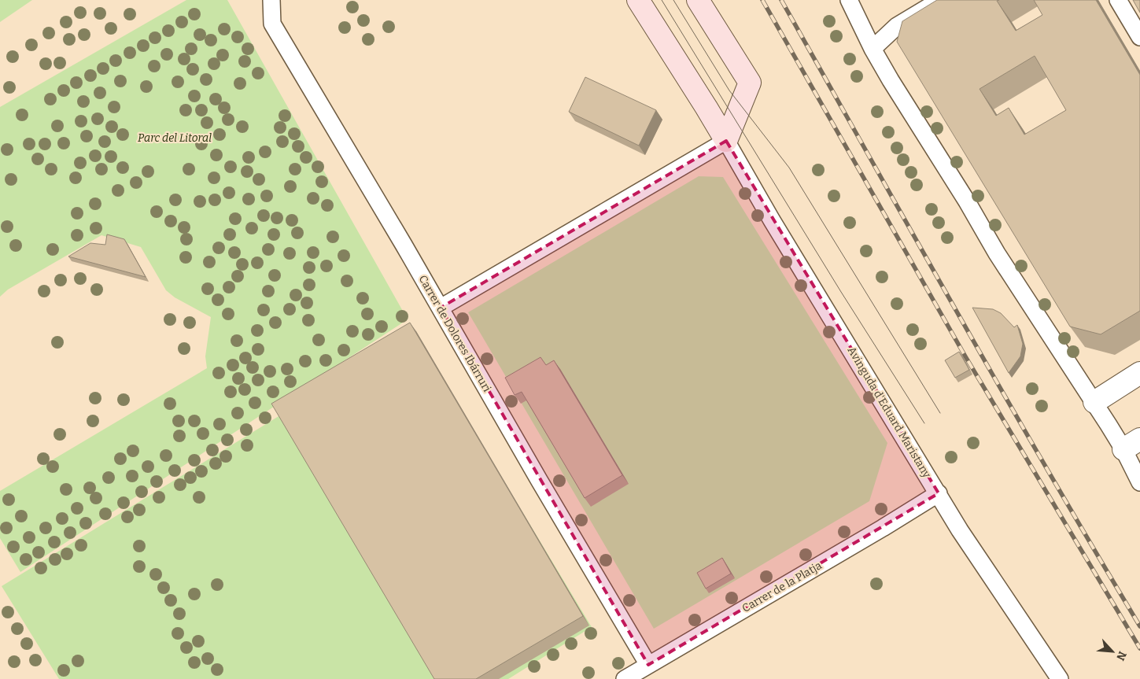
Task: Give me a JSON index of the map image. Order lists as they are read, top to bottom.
{
  "streets": {
    "main road": ["Avinguda d'Eduard Maristany"],
    "street": ["Carrer de Dolores Ibárruri", "Carrer de la Platja"]
  },
  "crossings": [
    ["Carrer de Dolores Ibárruri", "Carrer de la Platja"],
    ["Avinguda d'Eduard Maristany", "Carrer de la Platja"]
  ],
  "parks": ["Parc del Litoral"],
  "north": "bottom right"
}
